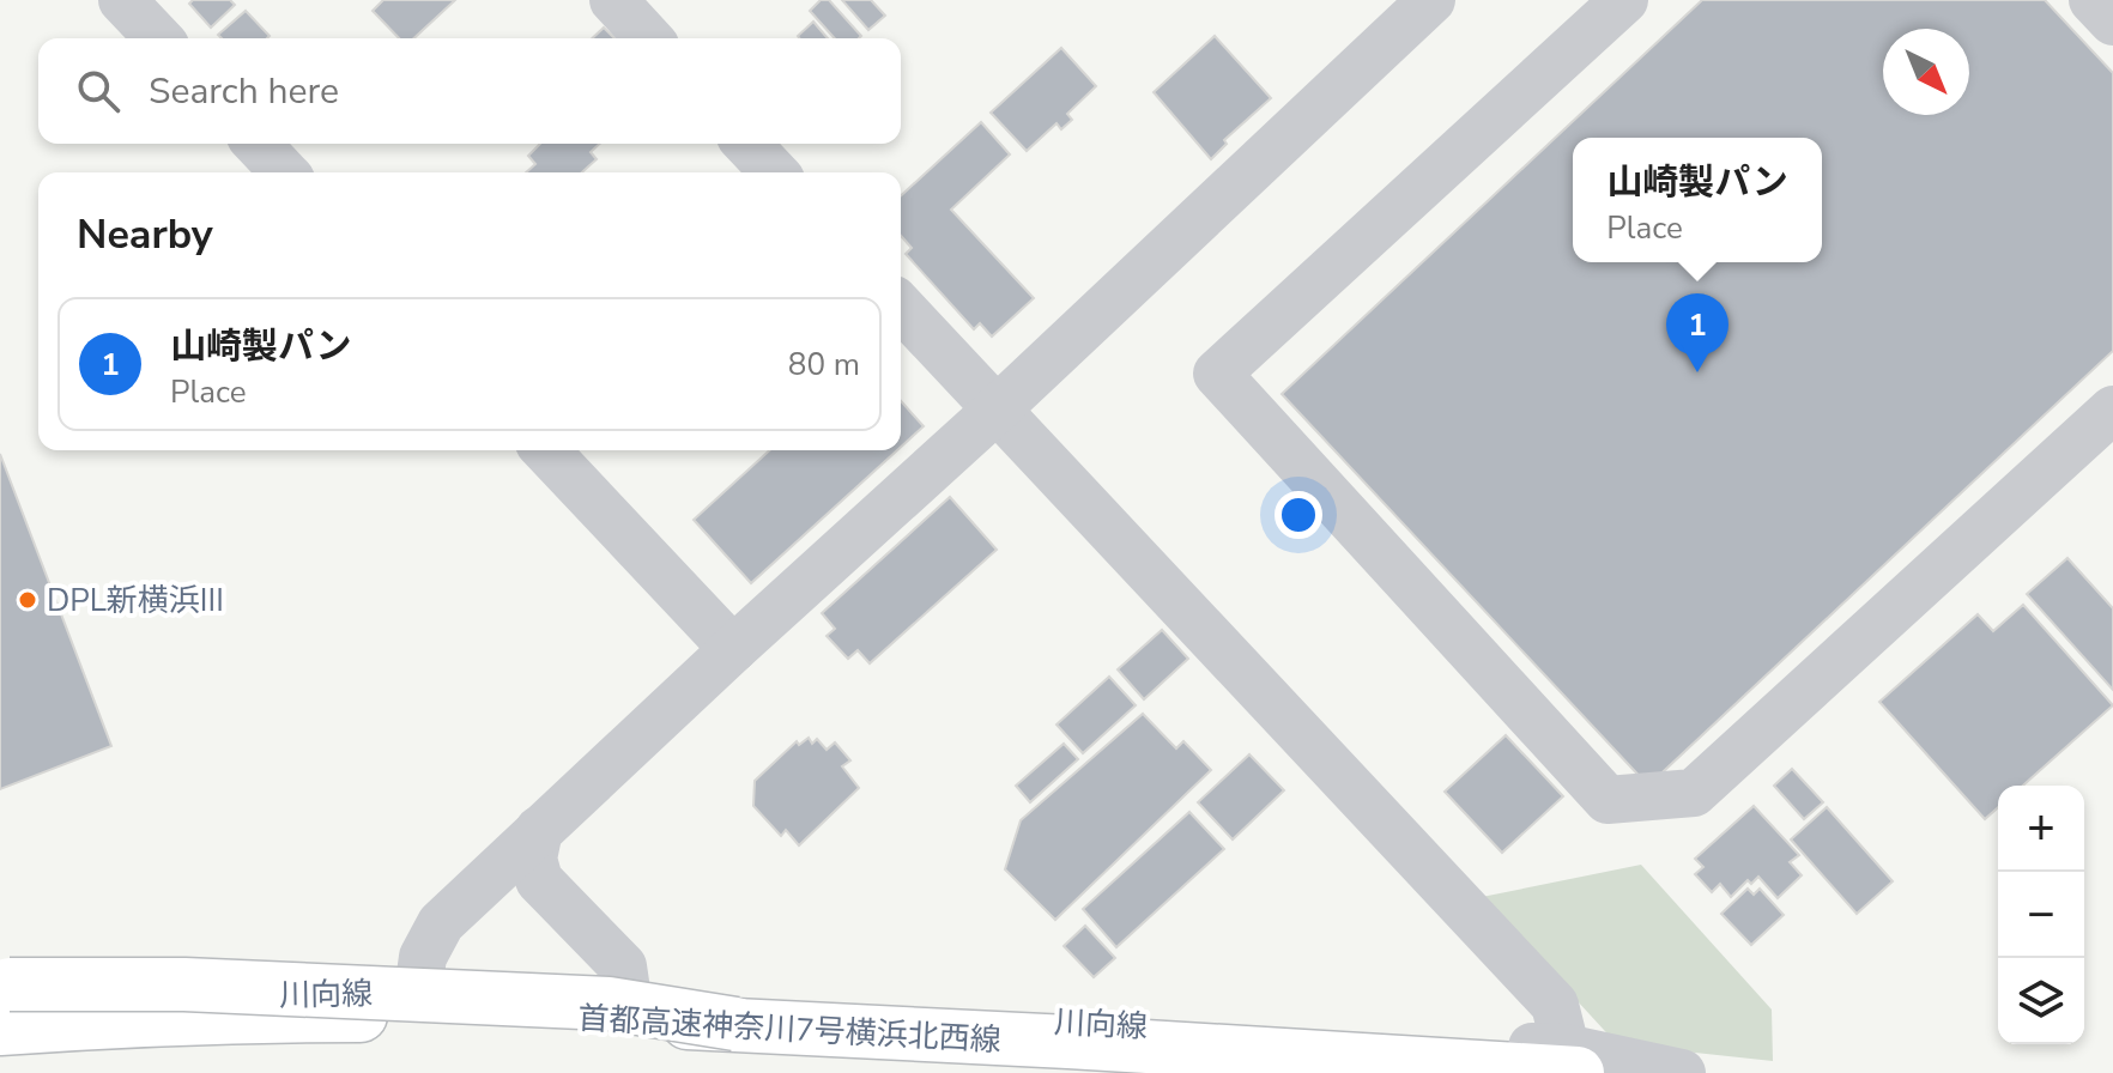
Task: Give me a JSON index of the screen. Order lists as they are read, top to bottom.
{
  "streets": {
    "highway": ["首都高速神奈川7号横浜北西線"],
    "street": ["川向線"]
  },
  "crossings": [
    ["川向線", "首都高速神奈川7号横浜北西線"]
  ],
  "places": ["DPL新横浜III"],
  "north": "bottom right",
  "page": {
    "search": "Search here",
    "popup": ["山崎製パン", "Place"],
    "heading": "Nearby",
    "pins": "1",
    "list": [
      {
        "mark": "1",
        "name": "山崎製パン",
        "note": "Place",
        "value": "80 m"
      }
    ],
    "map_buttons": ["+", "−"]
  }
}
